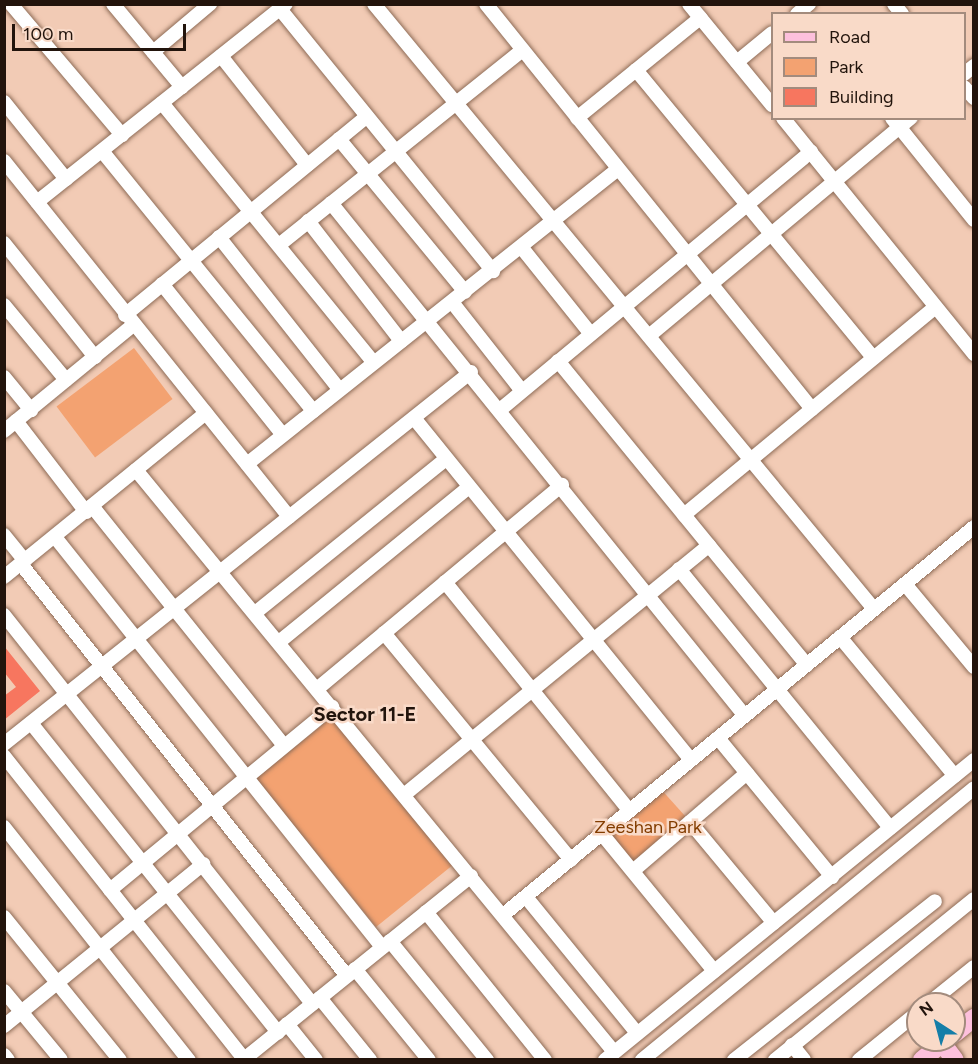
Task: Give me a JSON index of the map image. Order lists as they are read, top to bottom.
{
  "districts": ["Sector 11-E"],
  "parks": ["Zeeshan Park"],
  "legend": ["Road", "Park", "Building"],
  "scale_bar": "100 m",
  "north": "top left"
}
